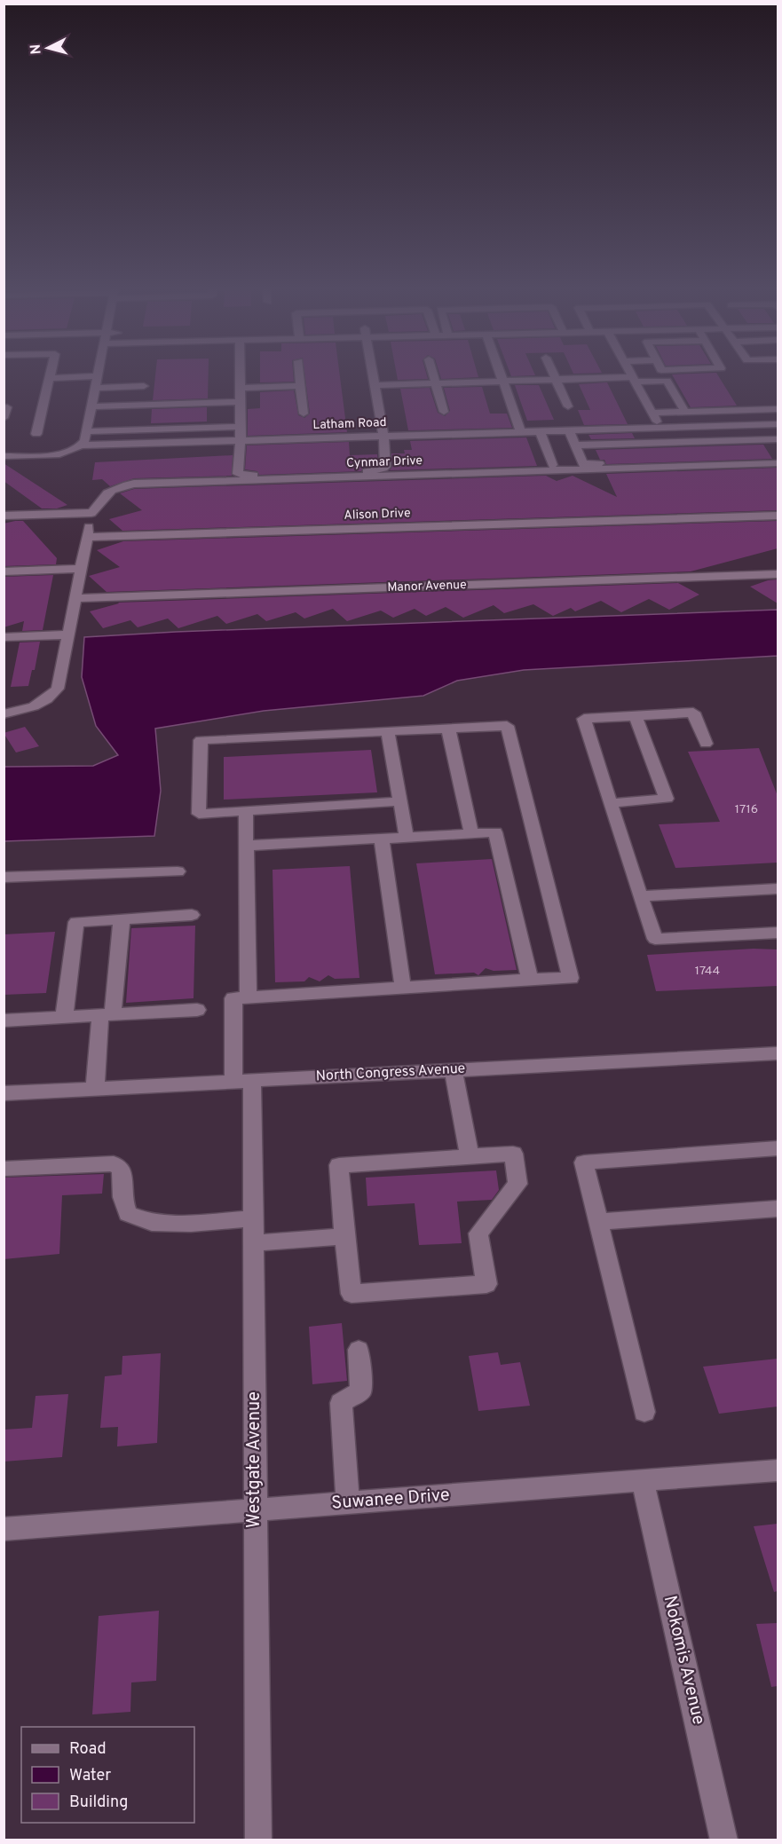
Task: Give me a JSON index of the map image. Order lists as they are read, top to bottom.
{
  "streets": {
    "street": [
      "Latham Road",
      "Cynmar Drive",
      "Alison Drive",
      "Manor Avenue",
      "North Congress Avenue",
      "Westgate Avenue",
      "Suwanee Drive",
      "Nokomis Avenue"
    ]
  },
  "crossings": [
    ["North Congress Avenue", "Westgate Avenue"],
    ["Westgate Avenue", "Suwanee Drive"],
    ["Suwanee Drive", "Nokomis Avenue"]
  ],
  "house_numbers": ["1716", "1744"],
  "legend": ["Road", "Water", "Building"],
  "north": "left"
}
